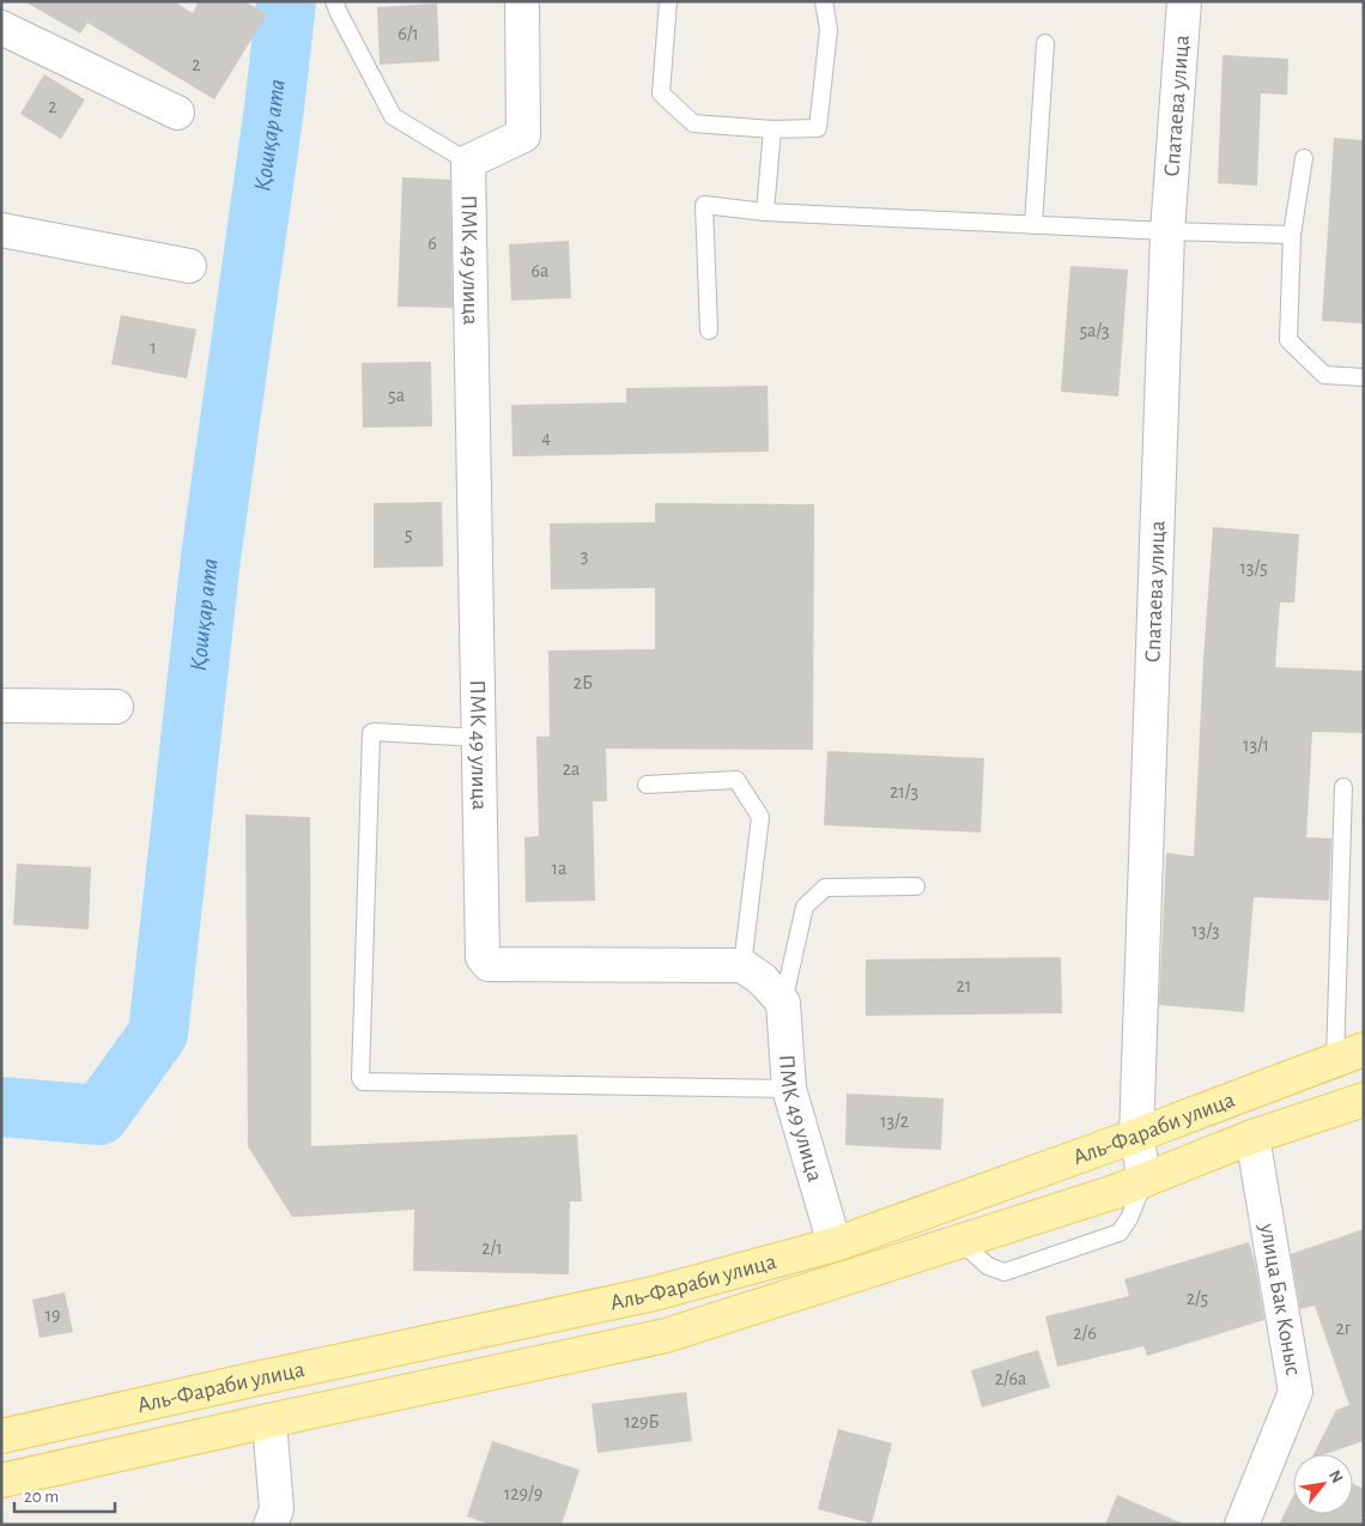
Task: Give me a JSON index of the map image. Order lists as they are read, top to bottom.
{
  "streets": {
    "main road": ["Аль-Фараби улица"],
    "street": ["Спатаева улица", "ПМК 49 улица", "улица Бак Коныс"]
  },
  "crossings": [
    ["Спатаева улица", "Аль-Фараби улица"],
    ["ПМК 49 улица", "Аль-Фараби улица"],
    ["Аль-Фараби улица", "улица Бак Коныс"]
  ],
  "water": ["Қошқар ата"],
  "house_numbers": [
    "6/1",
    "2",
    "2",
    "6",
    "6а",
    "5а/3",
    "1",
    "5а",
    "4",
    "5",
    "3",
    "13/5",
    "2Б",
    "13/1",
    "2а",
    "21/3",
    "1а",
    "13/3",
    "21",
    "13/2",
    "2/1",
    "2/5",
    "19",
    "2г",
    "2/6",
    "2/6а",
    "129Б",
    "129/9"
  ],
  "scale_bar": "20 m",
  "north": "top right"
}
